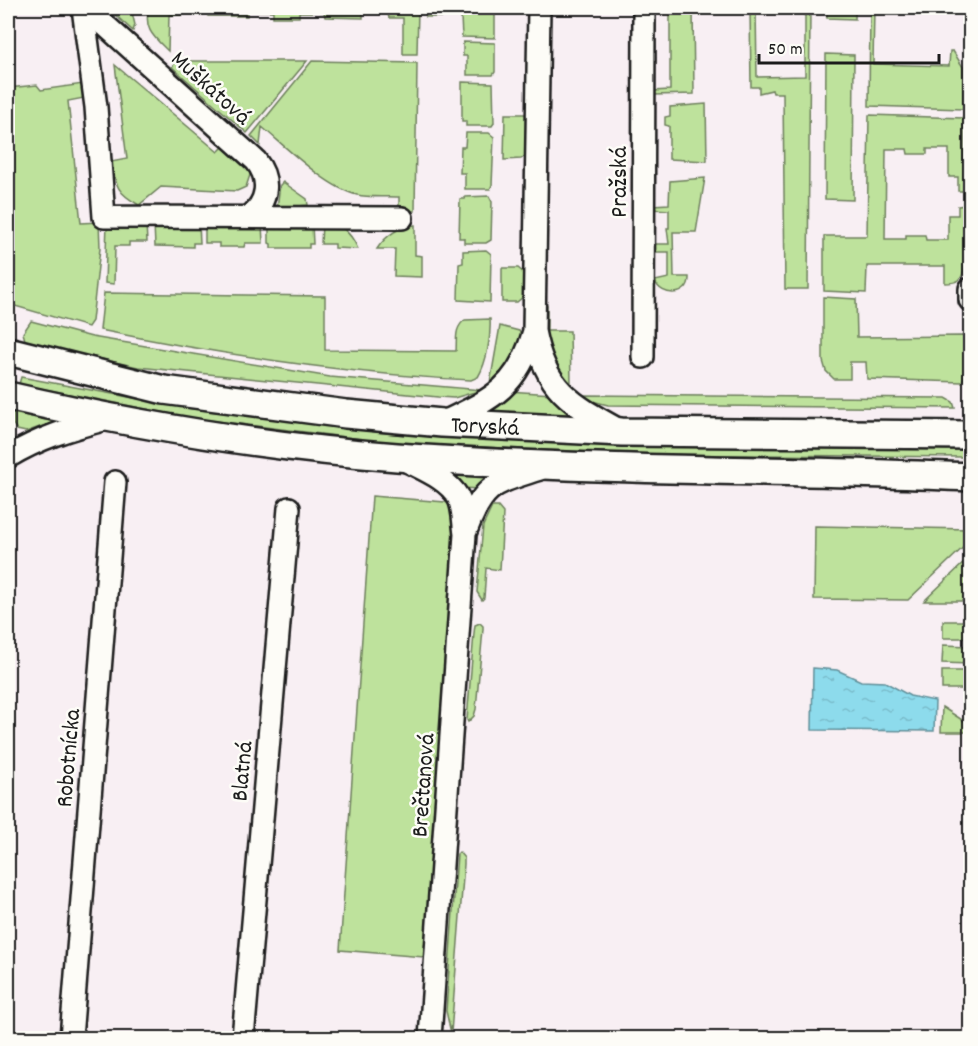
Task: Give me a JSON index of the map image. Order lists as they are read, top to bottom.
{
  "streets": {
    "street": [
      "Muškátová",
      "Pražská",
      "Toryská",
      "Robotnícka",
      "Blatná",
      "Brečtanová"
    ]
  },
  "scale_bar": "50 m"
}
